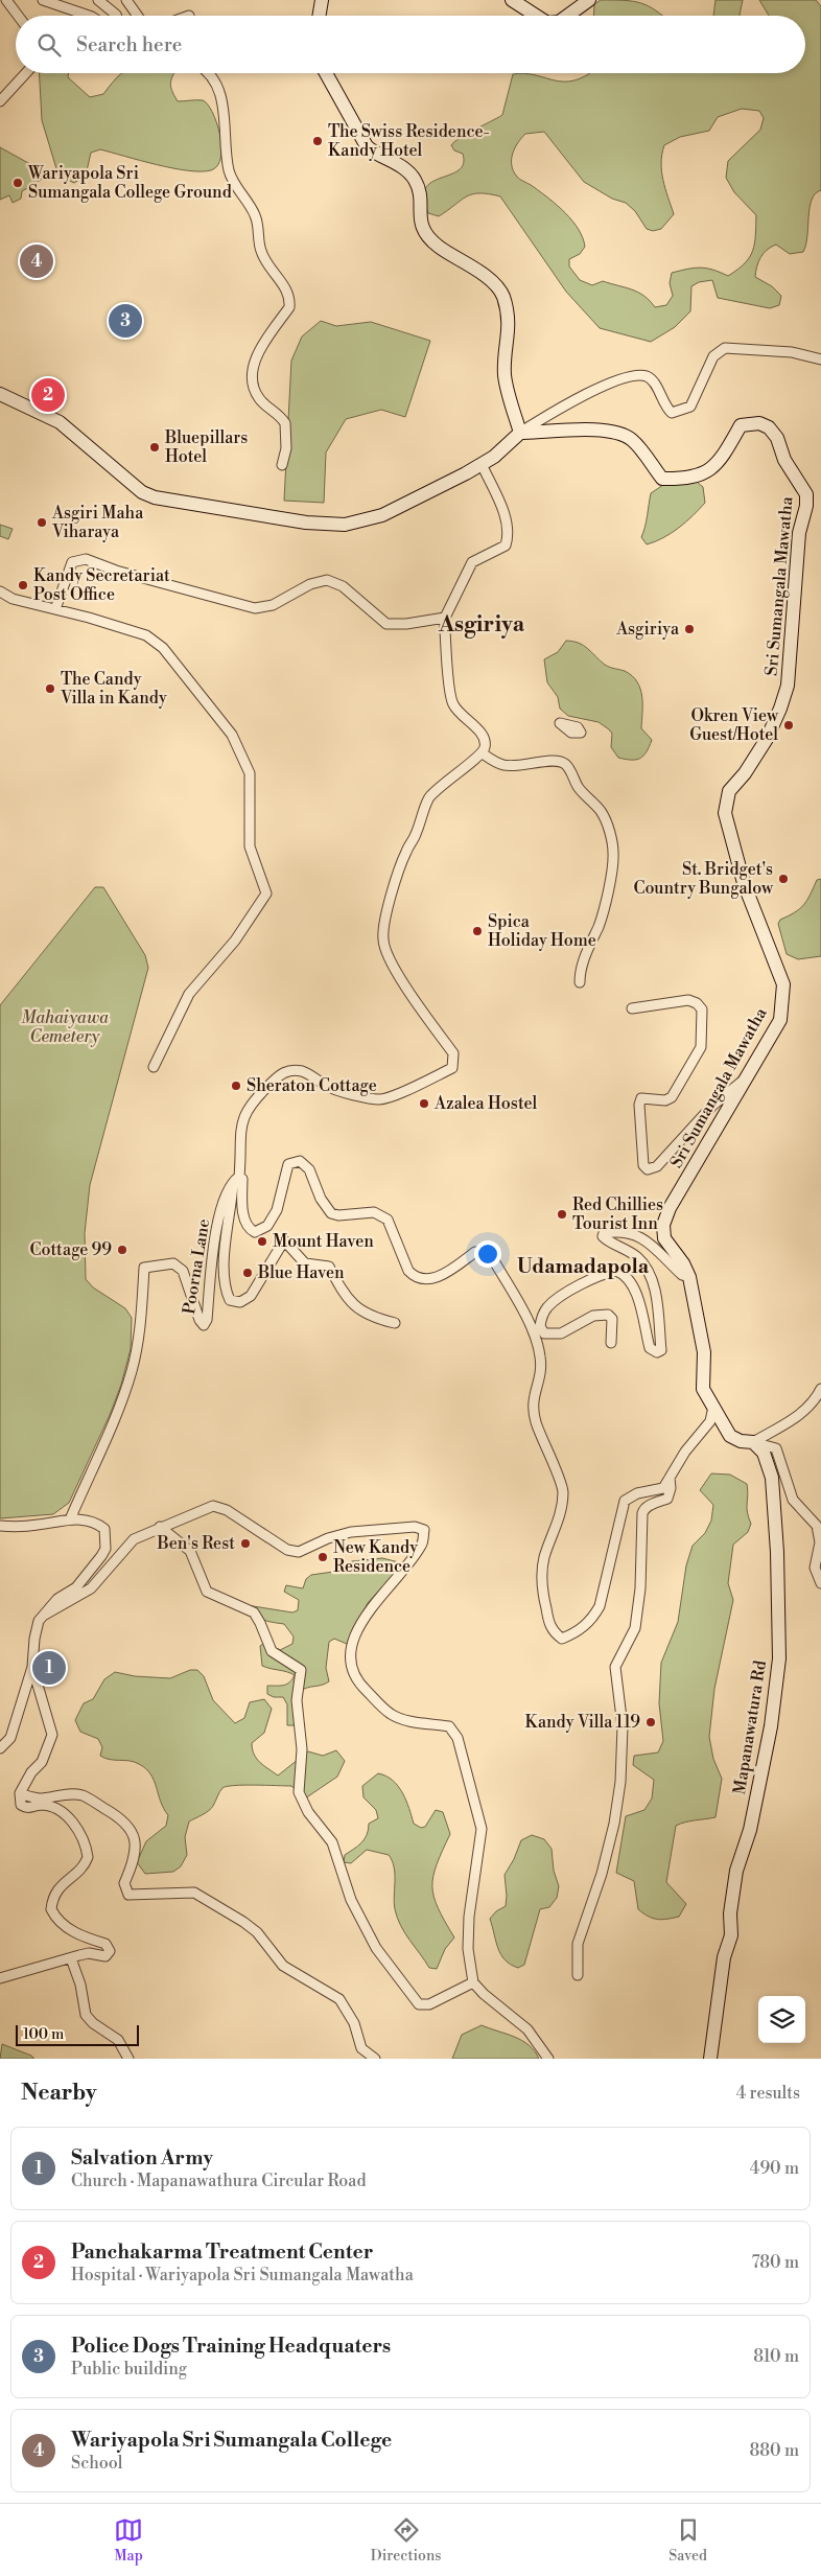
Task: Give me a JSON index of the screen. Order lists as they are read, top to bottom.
{
  "streets": {
    "street": ["Sri Sumangala Mawatha", "Poorna Lane", "Mapanawatura Rd"]
  },
  "districts": ["Asgiriya", "Udamadapola"],
  "parks": ["Mahaiyawa Cemetery"],
  "places": [
    "The Swiss Residence- Kandy Hotel",
    "Wariyapola Sri Sumangala College Ground",
    "Bluepillars Hotel",
    "Asgiri Maha Viharaya",
    "Kandy Secretariat Post Office",
    "Asgiriya",
    "The Candy Villa in Kandy",
    "Okren View Guest/Hotel",
    "St. Bridget's Country Bungalow",
    "Spica Holiday Home",
    "Sheraton Cottage",
    "Azalea Hostel",
    "Red Chillies Tourist Inn",
    "Mount Haven",
    "Cottage 99",
    "Blue Haven",
    "Ben's Rest",
    "New Kandy Residence",
    "Kandy Villa 119"
  ],
  "scale_bar": "100 m",
  "page": {
    "search": "Search here",
    "pins": [
      "4",
      "3",
      "2",
      "1"
    ],
    "scale": "100 m",
    "heading": ["Nearby", "4 results"],
    "list": [
      {
        "mark": "1",
        "name": "Salvation Army",
        "note": "Church · Mapanawathura Circular Road",
        "value": "490 m"
      },
      {
        "mark": "2",
        "name": "Panchakarma Treatment Center",
        "note": "Hospital · Wariyapola Sri Sumangala Mawatha",
        "value": "780 m"
      },
      {
        "mark": "3",
        "name": "Police Dogs Training Headquaters",
        "note": "Public building",
        "value": "810 m"
      },
      {
        "mark": "4",
        "name": "Wariyapola Sri Sumangala College",
        "note": "School",
        "value": "880 m"
      }
    ],
    "nav": ["Map", "Directions", "Saved"]
  }
}
